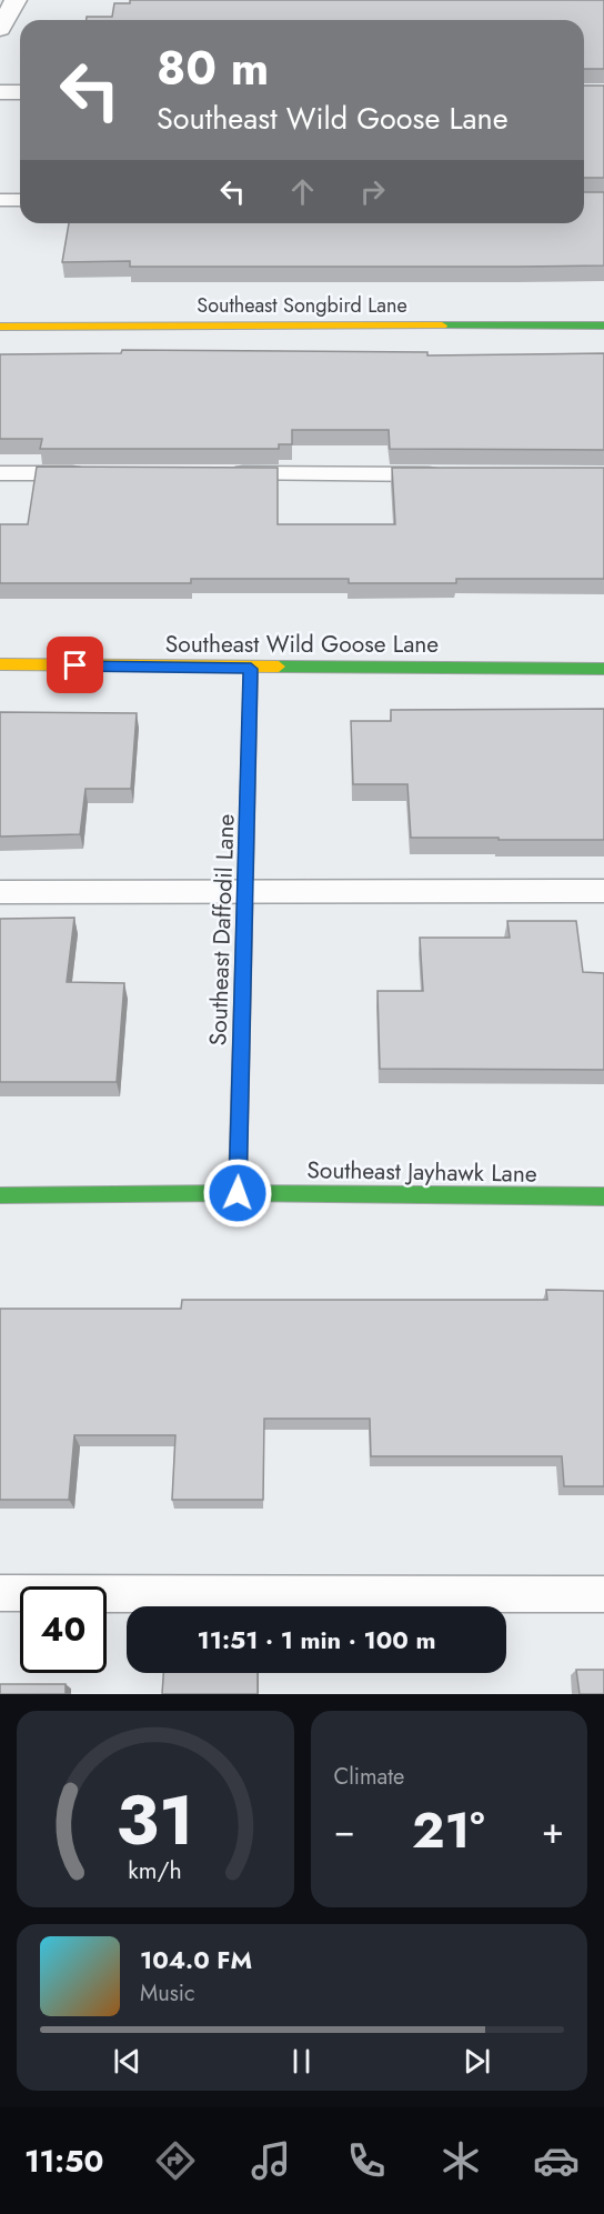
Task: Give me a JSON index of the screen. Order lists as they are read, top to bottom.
{
  "streets": {
    "street": [
      "Southeast Songbird Lane",
      "Southeast Wild Goose Lane",
      "Southeast Daffodil Lane",
      "Southeast Jayhawk Lane"
    ]
  },
  "crossings": [
    ["Southeast Wild Goose Lane", "Southeast Daffodil Lane"],
    ["Southeast Daffodil Lane", "Southeast Jayhawk Lane"]
  ],
  "page": {
    "turn": ["80 m", "Southeast Wild Goose Lane"],
    "limit": "40",
    "trip": "11:51 · 1 min · 100 m",
    "tile": "Climate",
    "heat": ["−", "21°", "+"],
    "song": ["104.0 FM", "Music"],
    "tabs": "11:50",
    "gauge": ["31", "km/h"]
  }
}
